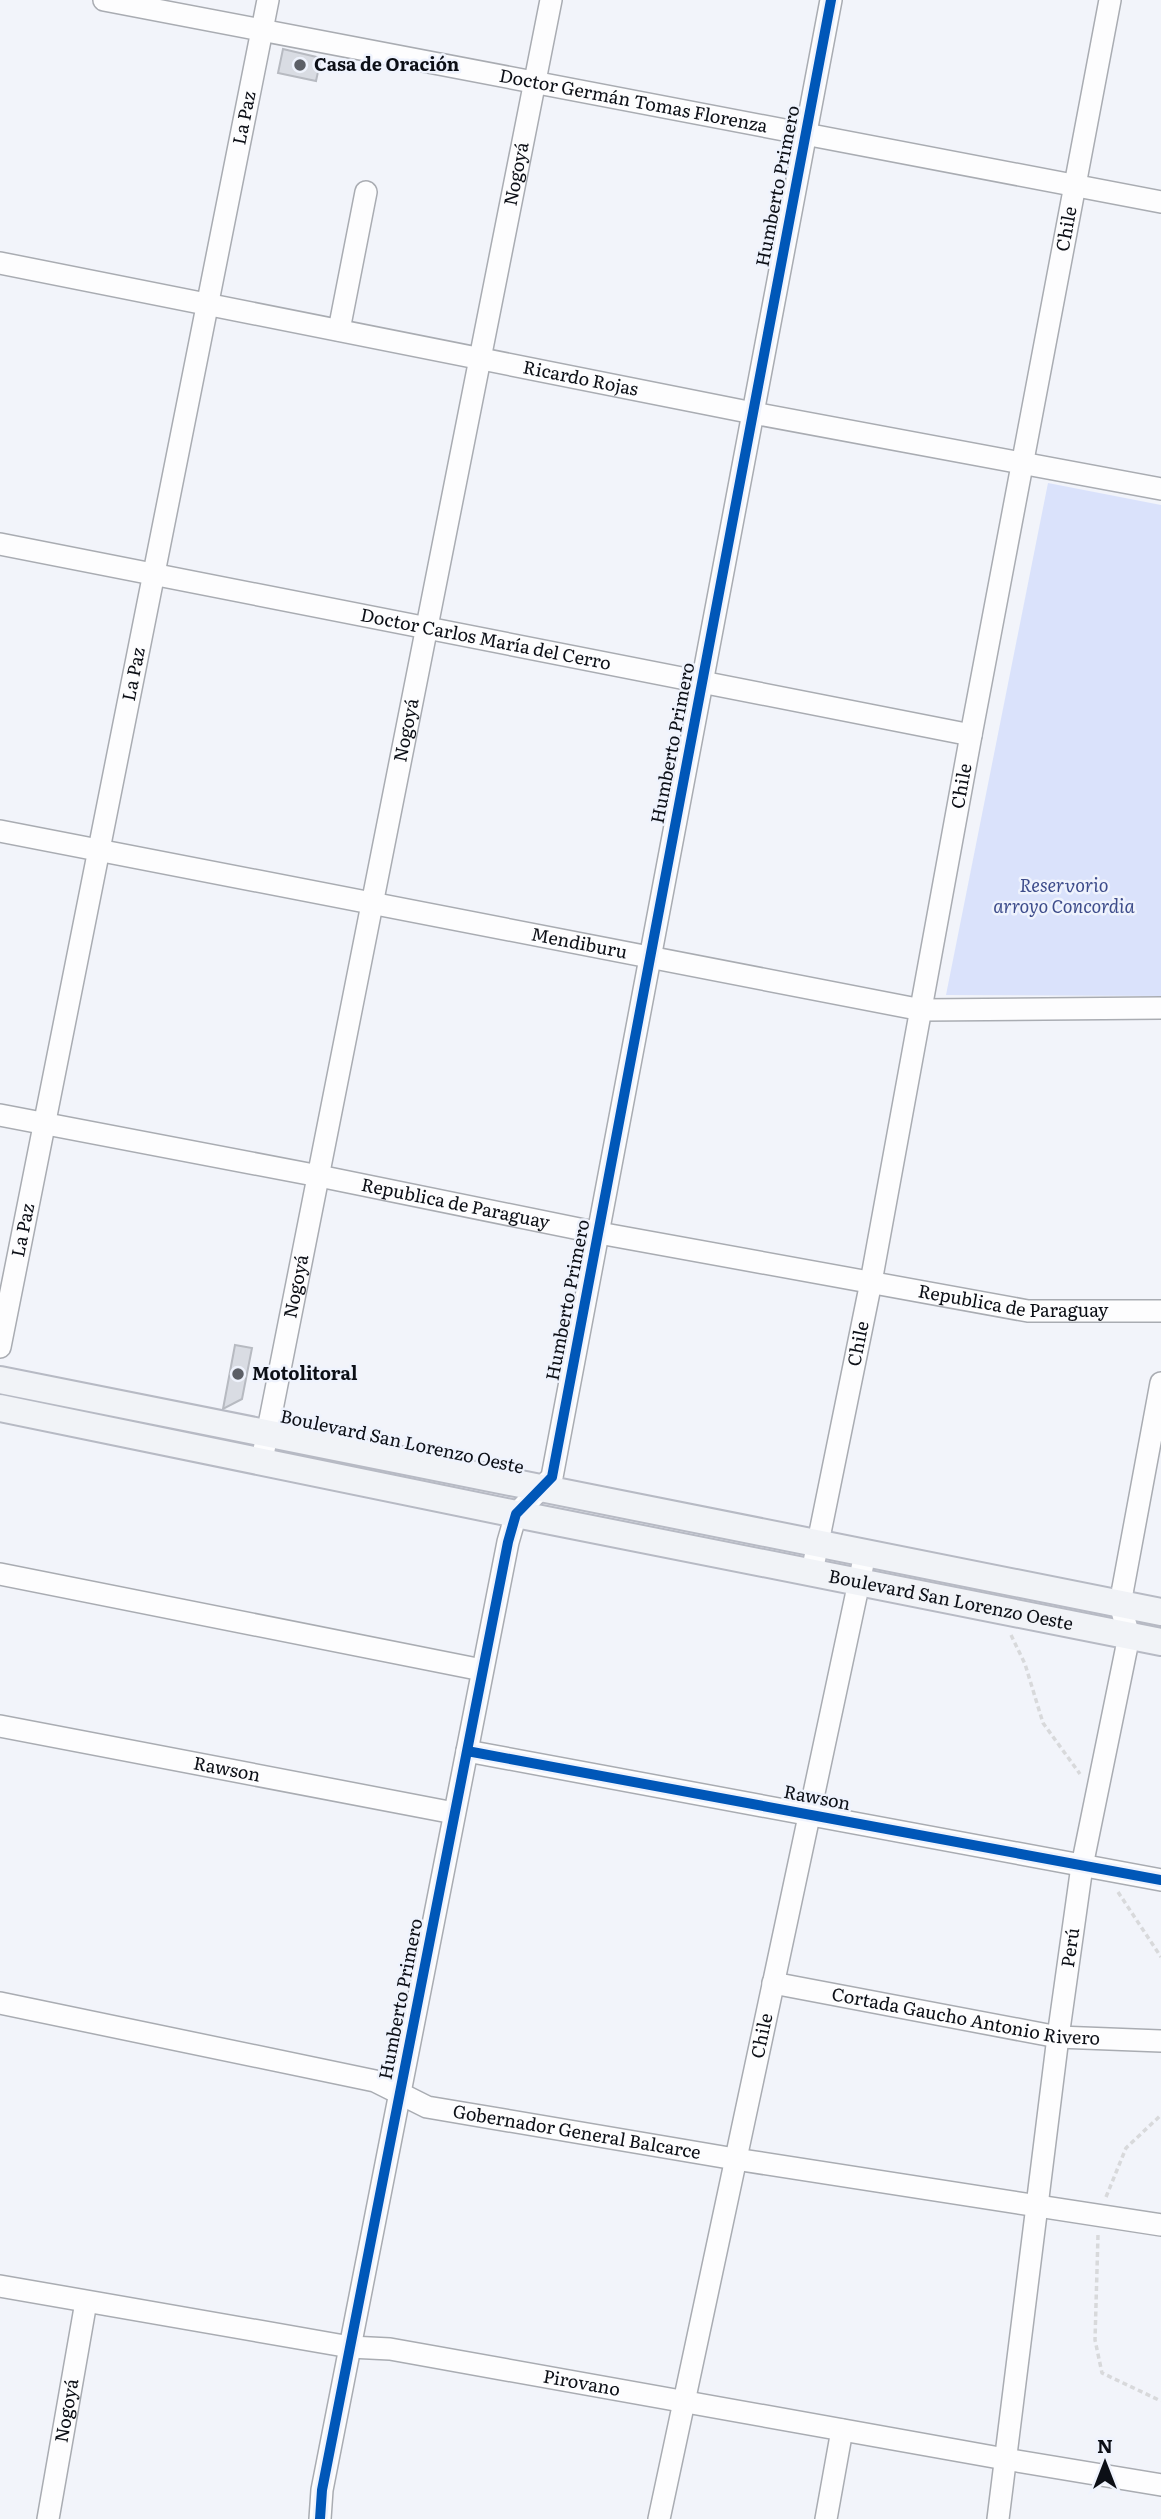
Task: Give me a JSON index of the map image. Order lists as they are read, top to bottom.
{
  "streets": {
    "main road": ["Boulevard San Lorenzo Oeste"],
    "street": [
      "Doctor Germán Tomas Florenza",
      "La Paz",
      "Nogoyá",
      "Humberto Primero",
      "Chile",
      "Ricardo Rojas",
      "Doctor Carlos María del Cerro",
      "Mendiburu",
      "Republica de Paraguay",
      "Rawson",
      "Perú",
      "Cortada Gaucho Antonio Rivero",
      "Gobernador General Balcarce",
      "Pirovano"
    ]
  },
  "crossings": [
    ["Doctor Germán Tomas Florenza", "La Paz"],
    ["Doctor Germán Tomas Florenza", "Nogoyá"],
    ["Doctor Germán Tomas Florenza", "Humberto Primero"],
    ["Doctor Germán Tomas Florenza", "Chile"],
    ["La Paz", "Ricardo Rojas"],
    ["La Paz", "Doctor Carlos María del Cerro"],
    ["La Paz", "Mendiburu"],
    ["La Paz", "Republica de Paraguay"],
    ["Nogoyá", "Ricardo Rojas"],
    ["Nogoyá", "Doctor Carlos María del Cerro"],
    ["Nogoyá", "Mendiburu"],
    ["Nogoyá", "Republica de Paraguay"],
    ["Nogoyá", "Boulevard San Lorenzo Oeste"],
    ["Nogoyá", "Pirovano"],
    ["Humberto Primero", "Ricardo Rojas"],
    ["Humberto Primero", "Doctor Carlos María del Cerro"],
    ["Humberto Primero", "Mendiburu"],
    ["Humberto Primero", "Republica de Paraguay"],
    ["Humberto Primero", "Boulevard San Lorenzo Oeste"],
    ["Humberto Primero", "Rawson"],
    ["Humberto Primero", "Gobernador General Balcarce"],
    ["Humberto Primero", "Pirovano"],
    ["Chile", "Ricardo Rojas"],
    ["Chile", "Doctor Carlos María del Cerro"],
    ["Chile", "Mendiburu"],
    ["Chile", "Republica de Paraguay"],
    ["Chile", "Boulevard San Lorenzo Oeste"],
    ["Chile", "Rawson"],
    ["Chile", "Cortada Gaucho Antonio Rivero"],
    ["Chile", "Gobernador General Balcarce"],
    ["Chile", "Pirovano"],
    ["Boulevard San Lorenzo Oeste", "Perú"],
    ["Rawson", "Perú"],
    ["Perú", "Cortada Gaucho Antonio Rivero"],
    ["Perú", "Gobernador General Balcarce"],
    ["Perú", "Pirovano"]
  ],
  "parks": ["Reservorio arroyo Concordia"],
  "places": ["Casa de Oración", "Motolitoral"],
  "north": "top"
}
